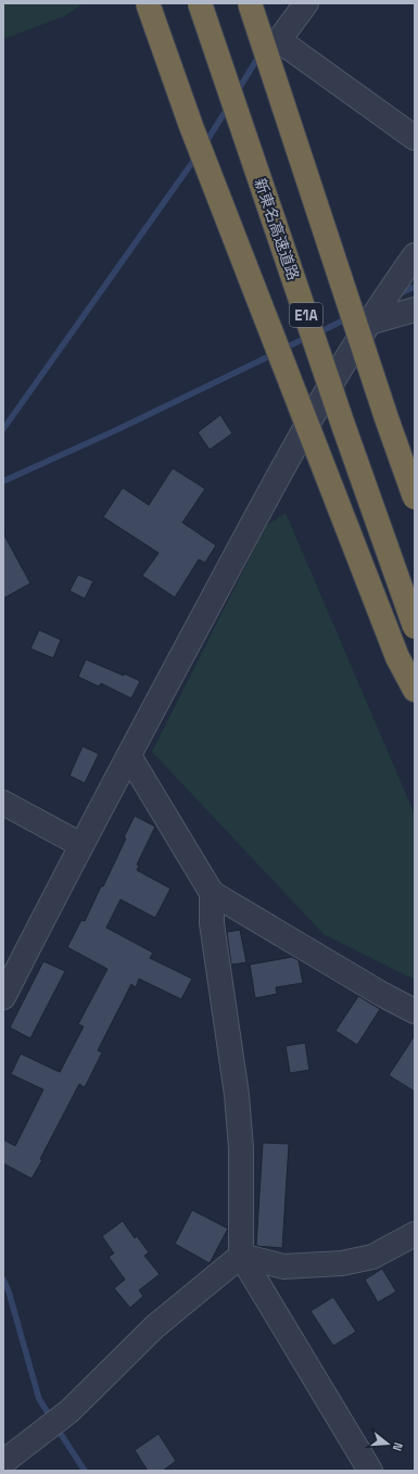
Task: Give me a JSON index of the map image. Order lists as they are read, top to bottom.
{
  "streets": {
    "highway": ["新東名高速道路", "E1A"]
  },
  "north": "right"
}
